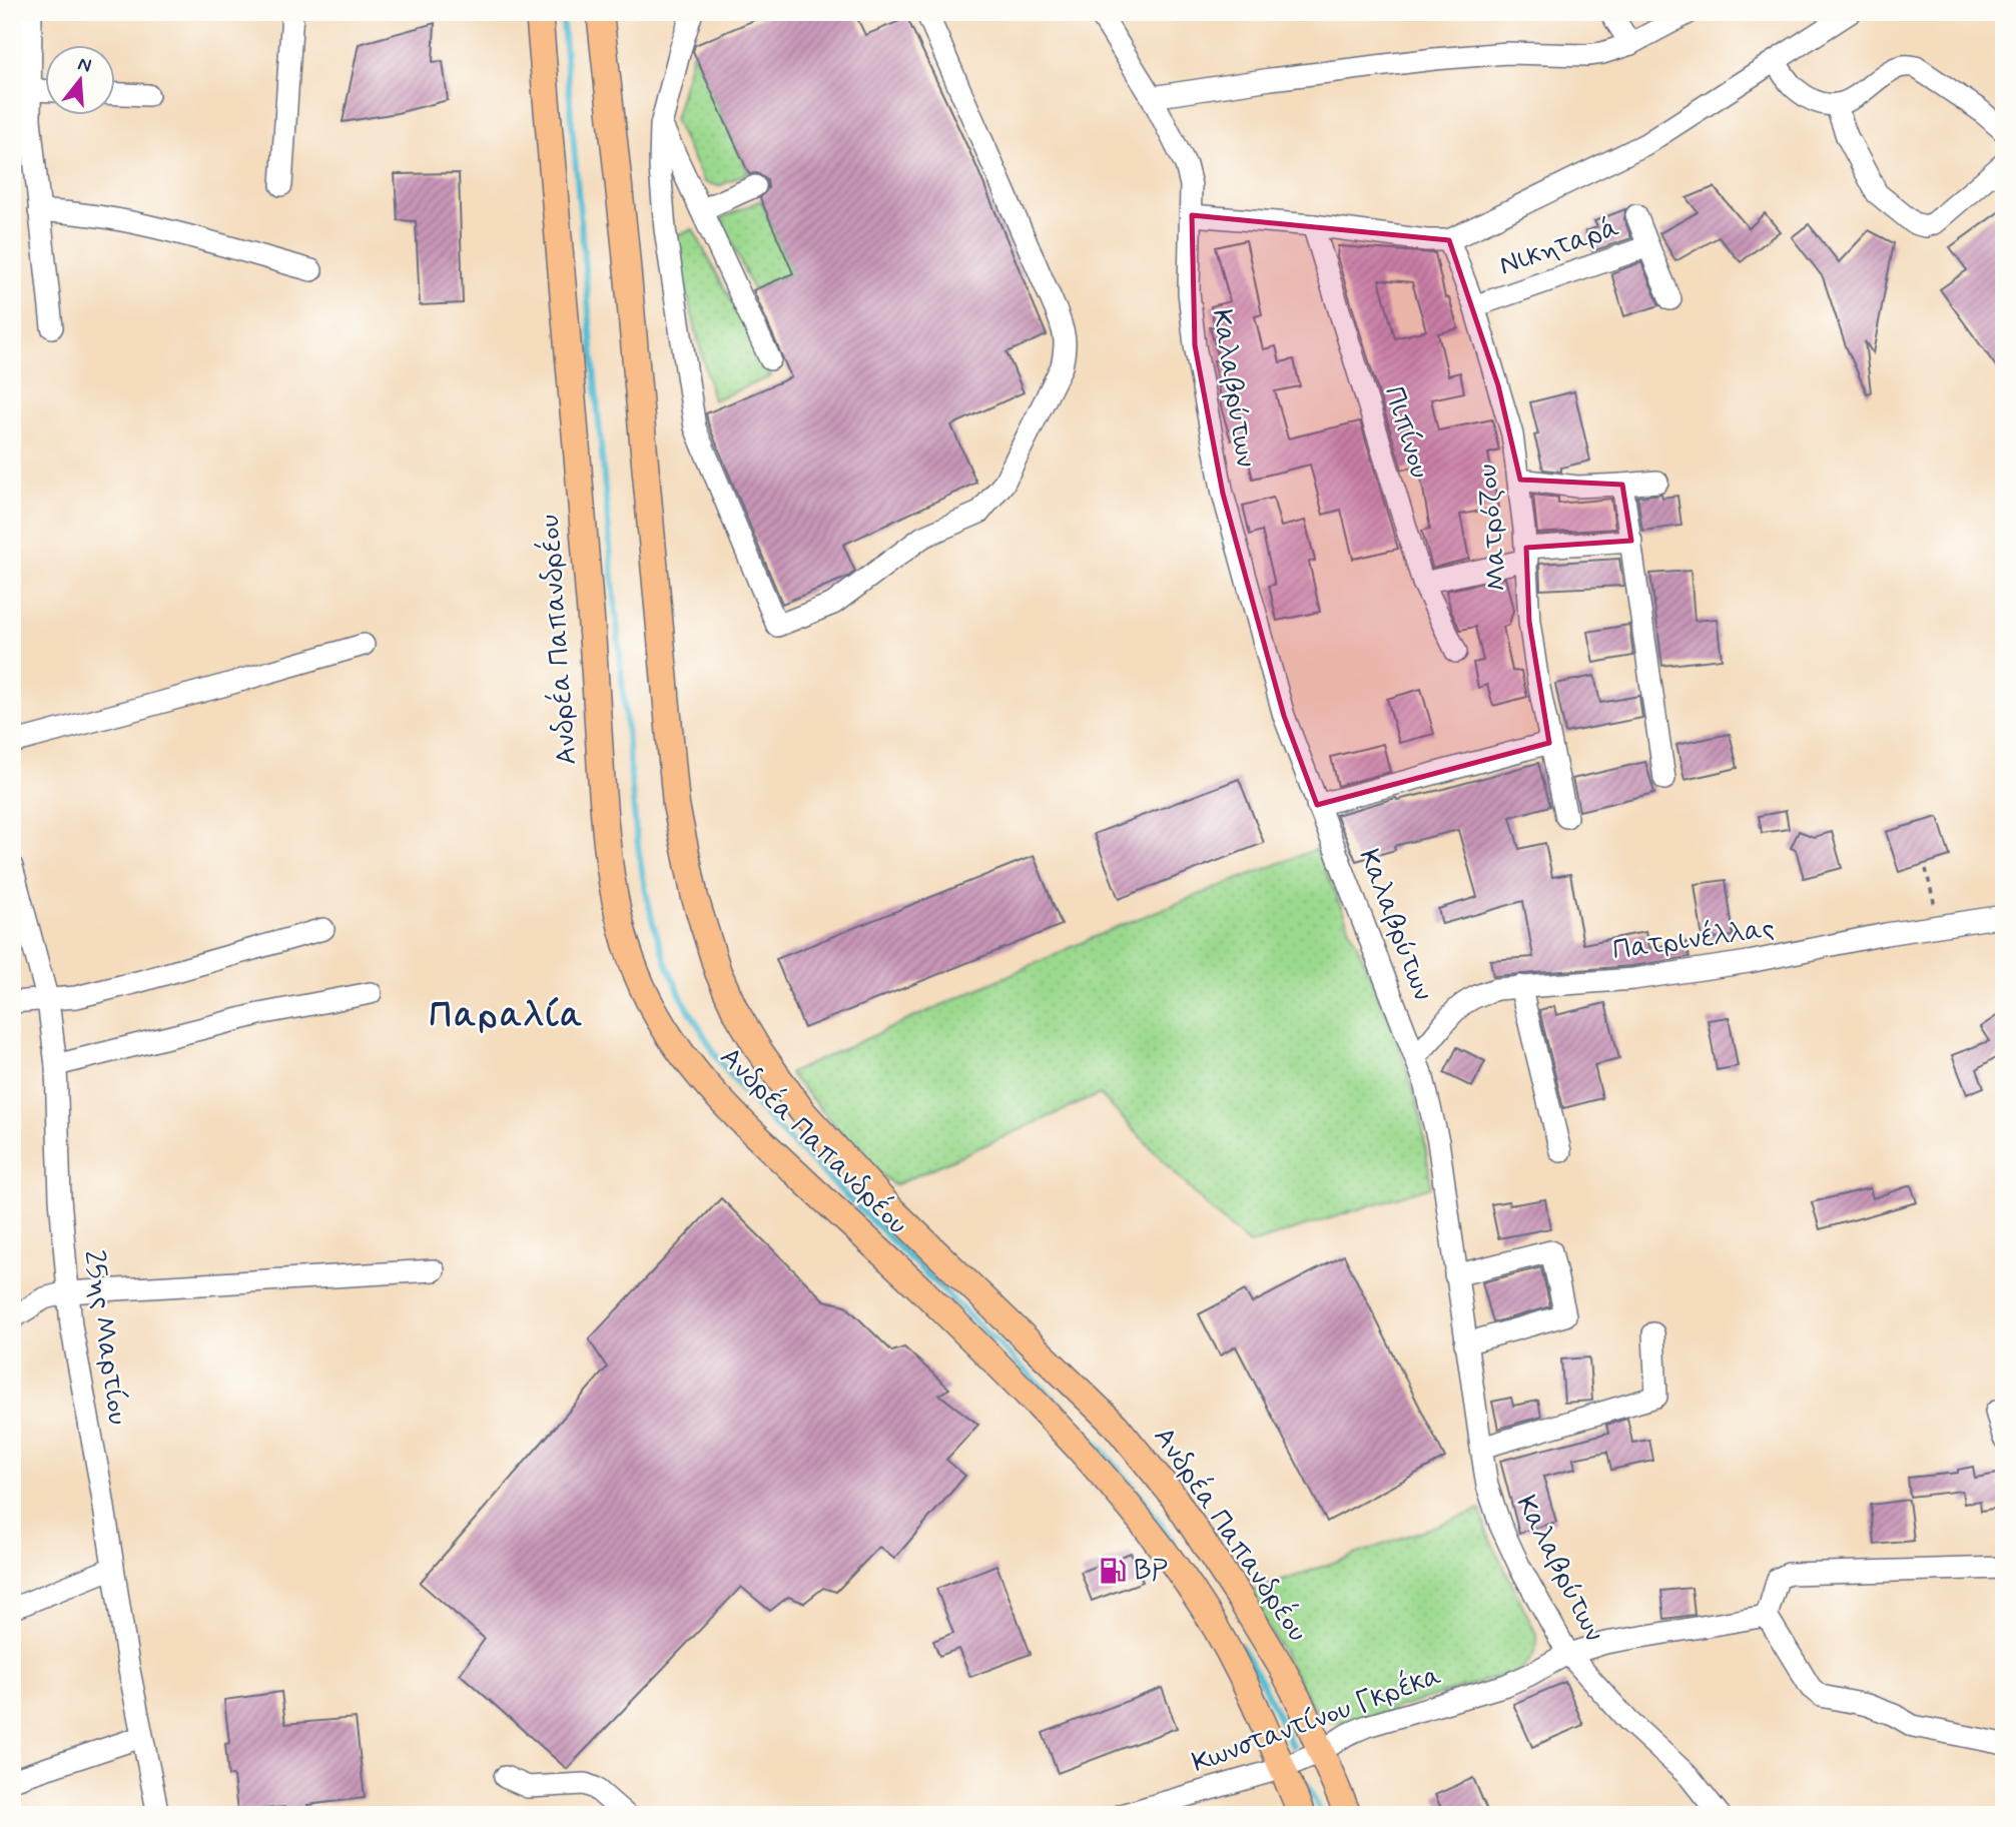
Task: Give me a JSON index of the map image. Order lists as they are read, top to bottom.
{
  "streets": {
    "main road": ["Ανδρέα Παπανδρέου"],
    "street": [
      "Νικηταρά",
      "Καλαβρύτων",
      "Πιπίνου",
      "Ματρόζου",
      "Πατρινέλλας",
      "25ης Μαρτίου",
      "Κωνσταντίνου Γκρέκα"
    ]
  },
  "crossings": [
    ["Νικηταρά", "Ματρόζου"],
    ["Καλαβρύτων", "Πατρινέλλας"],
    ["Καλαβρύτων", "Κωνσταντίνου Γκρέκα"],
    ["Ανδρέα Παπανδρέου", "Κωνσταντίνου Γκρέκα"]
  ],
  "districts": ["Παραλία"],
  "places": {
    "fuel station": ["BP"]
  },
  "north": "top"
}
